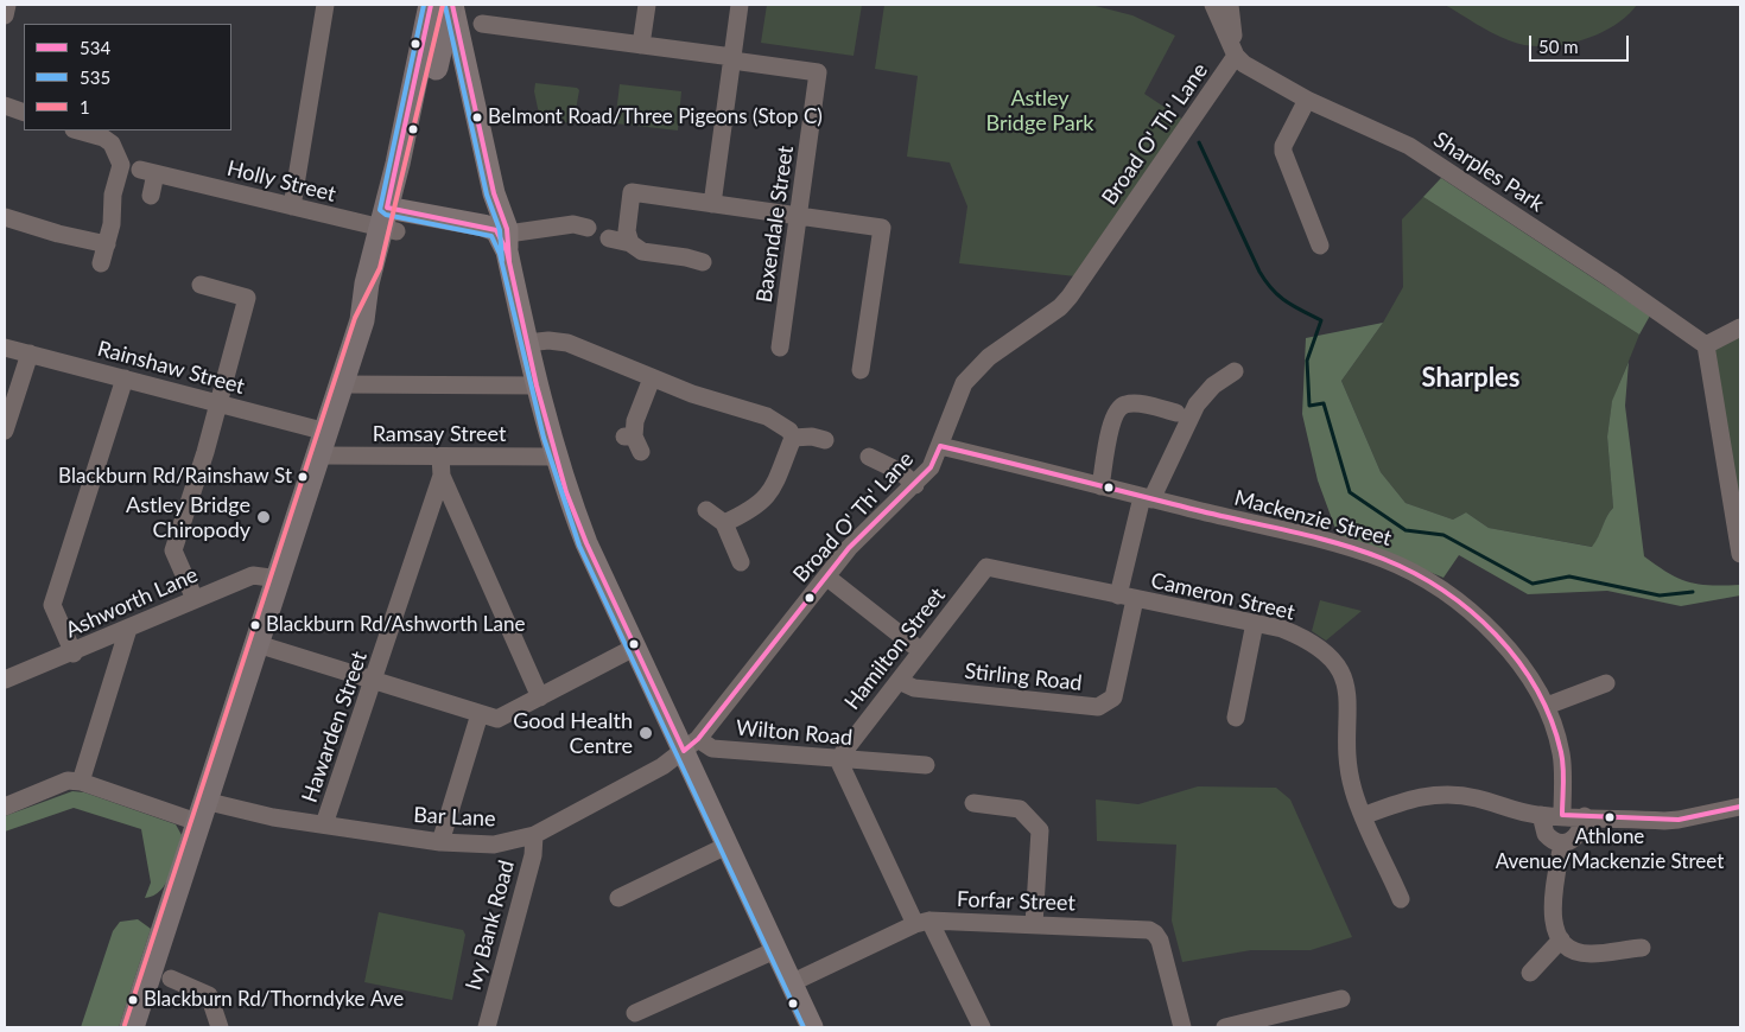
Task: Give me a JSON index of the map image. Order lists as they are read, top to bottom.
{
  "streets": {
    "street": [
      "Broad O' Th' Lane",
      "Sharples Park",
      "Holly Street",
      "Baxendale Street",
      "Rainshaw Street",
      "Ramsay Street",
      "Mackenzie Street",
      "Cameron Street",
      "Ashworth Lane",
      "Hamilton Street",
      "Stirling Road",
      "Hawarden Street",
      "Wilton Road",
      "Bar Lane",
      "Forfar Street",
      "Ivy Bank Road"
    ]
  },
  "crossings": [
    ["Broad O' Th' Lane", "Sharples Park"],
    ["Broad O' Th' Lane", "Mackenzie Street"],
    ["Broad O' Th' Lane", "Wilton Road"],
    ["Broad O' Th' Lane", "Bar Lane"],
    ["Rainshaw Street", "Ramsay Street"],
    ["Mackenzie Street", "Stirling Road"],
    ["Cameron Street", "Hamilton Street"],
    ["Cameron Street", "Stirling Road"],
    ["Hamilton Street", "Stirling Road"],
    ["Hamilton Street", "Wilton Road"],
    ["Hawarden Street", "Bar Lane"],
    ["Wilton Road", "Bar Lane"],
    ["Bar Lane", "Ivy Bank Road"]
  ],
  "districts": ["Sharples"],
  "parks": ["Astley Bridge Park"],
  "places": [
    "Belmont Road/Three Pigeons (Stop C)",
    "Blackburn Rd/Rainshaw St",
    "Astley Bridge Chiropody",
    "Blackburn Rd/Ashworth Lane",
    "Good Health Centre",
    "Athlone Avenue/Mackenzie Street",
    "Blackburn Rd/Thorndyke Ave"
  ],
  "lines": ["transit line 534", "transit line 535", "transit line 1"],
  "legend": ["534", "535", "1"],
  "scale_bar": "50 m"
}
